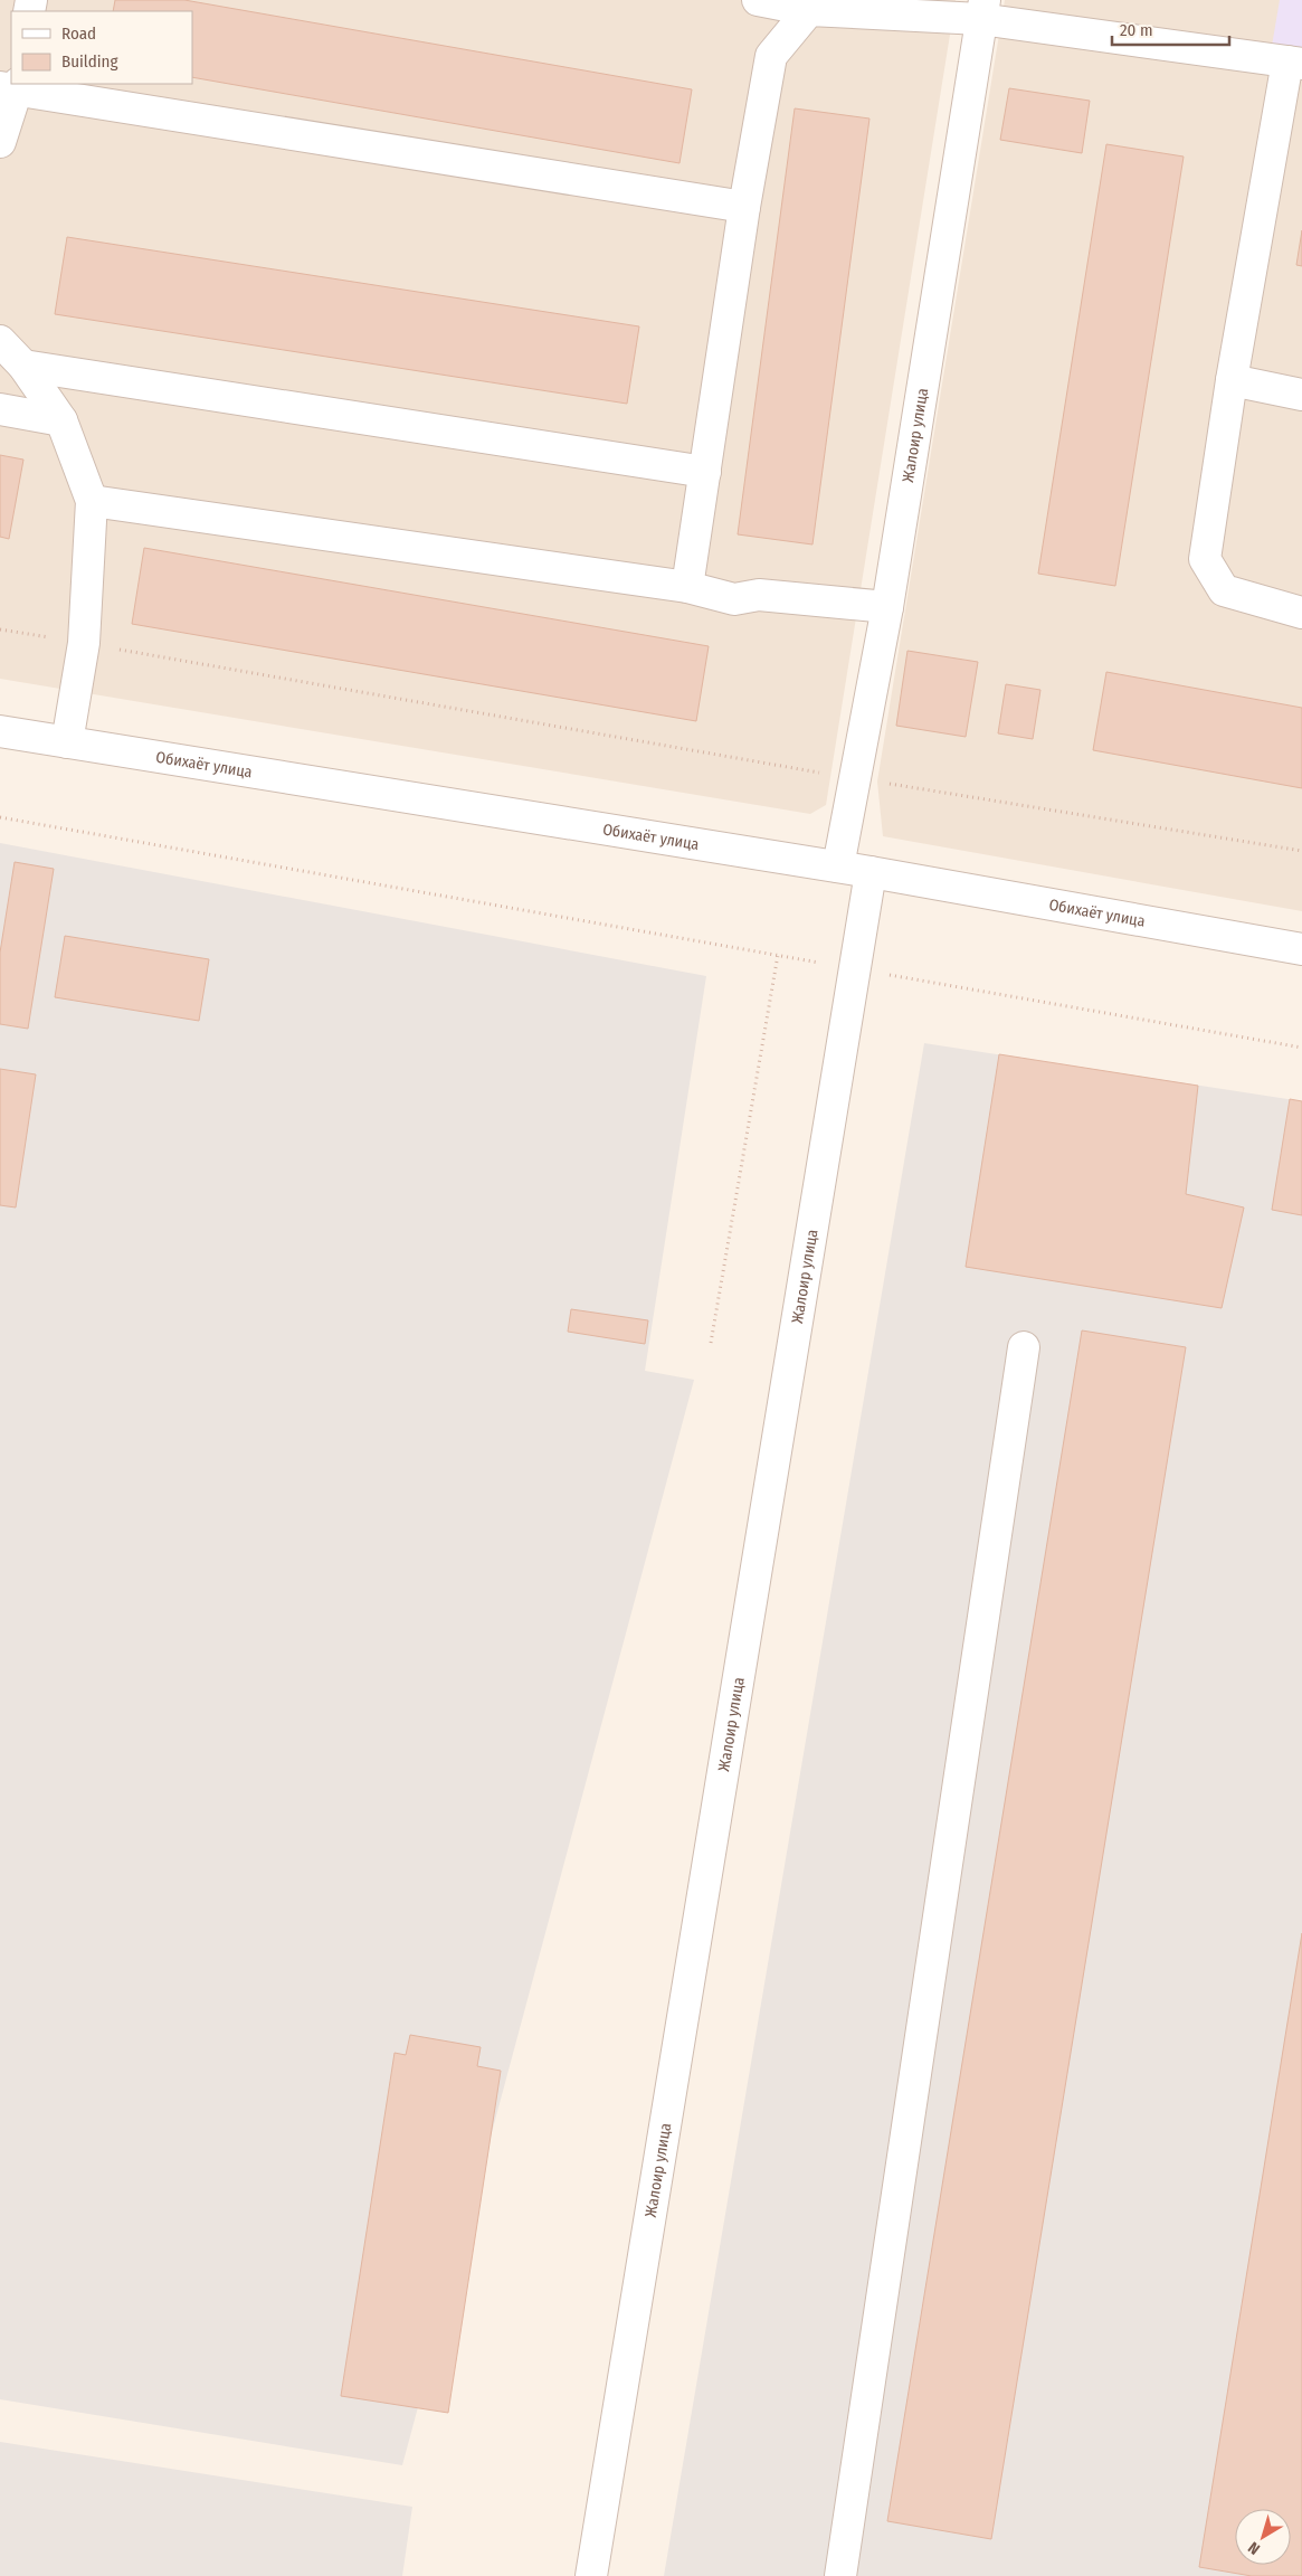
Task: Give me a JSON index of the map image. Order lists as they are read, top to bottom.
{
  "streets": {
    "street": ["Жалоир улица", "Обихаёт улица"]
  },
  "crossings": [
    ["Жалоир улица", "Обихаёт улица"]
  ],
  "legend": ["Road", "Building"],
  "scale_bar": "20 m",
  "north": "bottom left"
}
